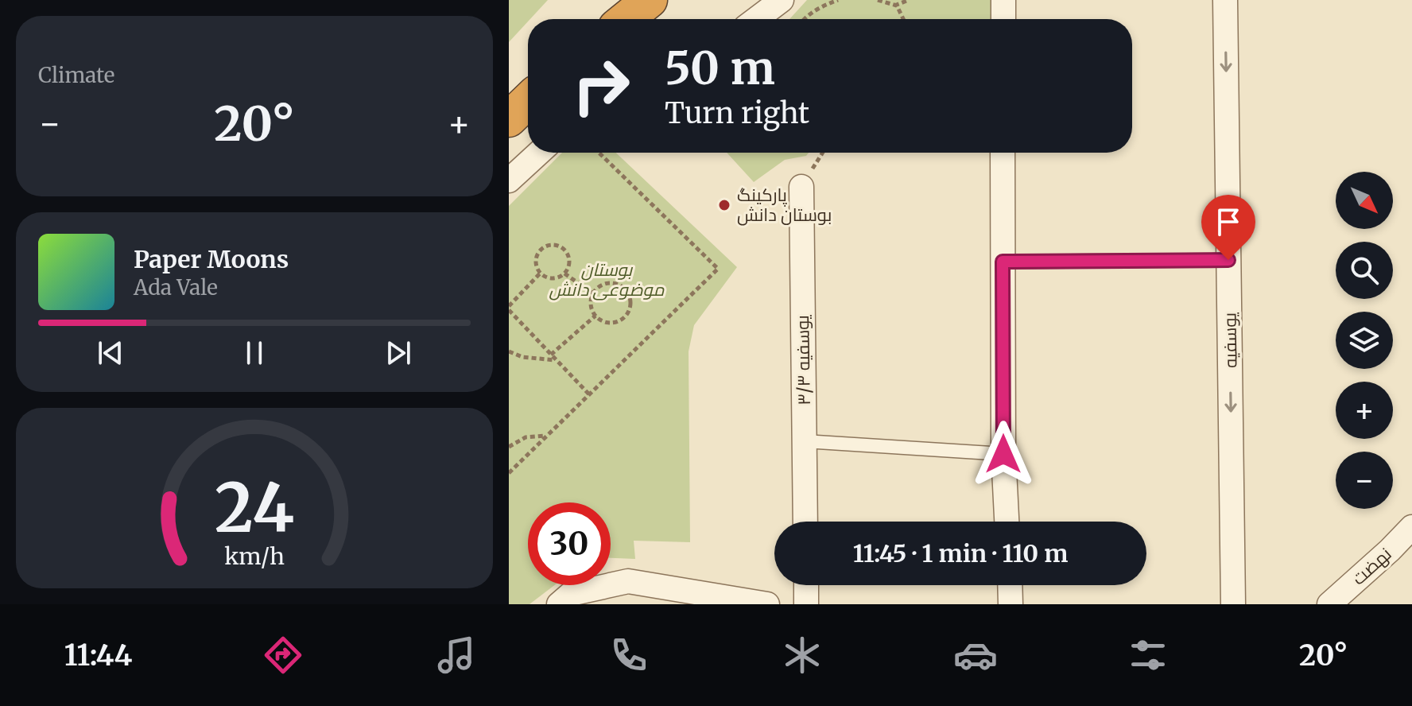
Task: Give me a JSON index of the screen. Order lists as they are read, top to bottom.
{
  "streets": {
    "street": ["یوسفیه", "یوسفیه ۳/۳", "نهضت"]
  },
  "one_way": ["یوسفیه"],
  "parks": ["بوستان موضوعی دانش"],
  "places": ["پارکینگ بوستان دانش"],
  "north": "bottom right",
  "page": {
    "tile": "Climate",
    "turn": ["50 m", "Turn right"],
    "heat": ["−", "20°", "+"],
    "map_buttons": ["+", "−"],
    "song": ["Paper Moons", "Ada Vale"],
    "limit": "30",
    "trip": "11:45 · 1 min · 110 m",
    "tabs": ["11:44", "20°"],
    "gauge": ["24", "km/h"]
  }
}
